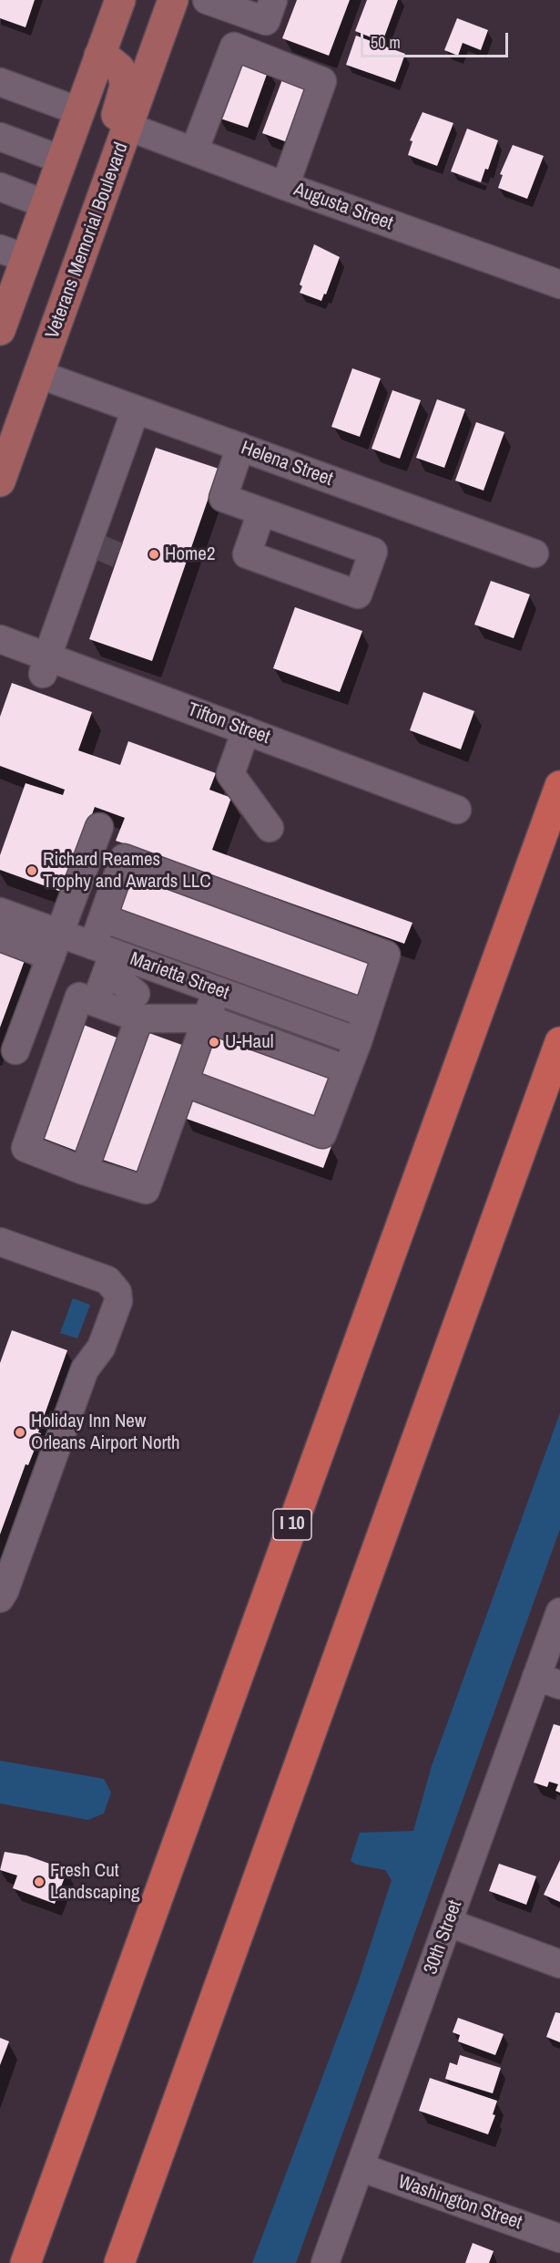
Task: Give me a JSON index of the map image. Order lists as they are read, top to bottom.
{
  "streets": {
    "highway": ["I 10"],
    "main road": ["Veterans Memorial Boulevard"],
    "street": [
      "Augusta Street",
      "Helena Street",
      "Tifton Street",
      "Marietta Street",
      "30th Street",
      "Washington Street"
    ]
  },
  "crossings": [
    ["Augusta Street", "Veterans Memorial Boulevard"],
    ["Veterans Memorial Boulevard", "Helena Street"],
    ["30th Street", "Washington Street"]
  ],
  "places": [
    "Home2",
    "Richard Reames Trophy and Awards LLC",
    "U-Haul",
    "Holiday Inn New Orleans Airport North",
    "Fresh Cut Landscaping"
  ],
  "scale_bar": "50 m"
}
